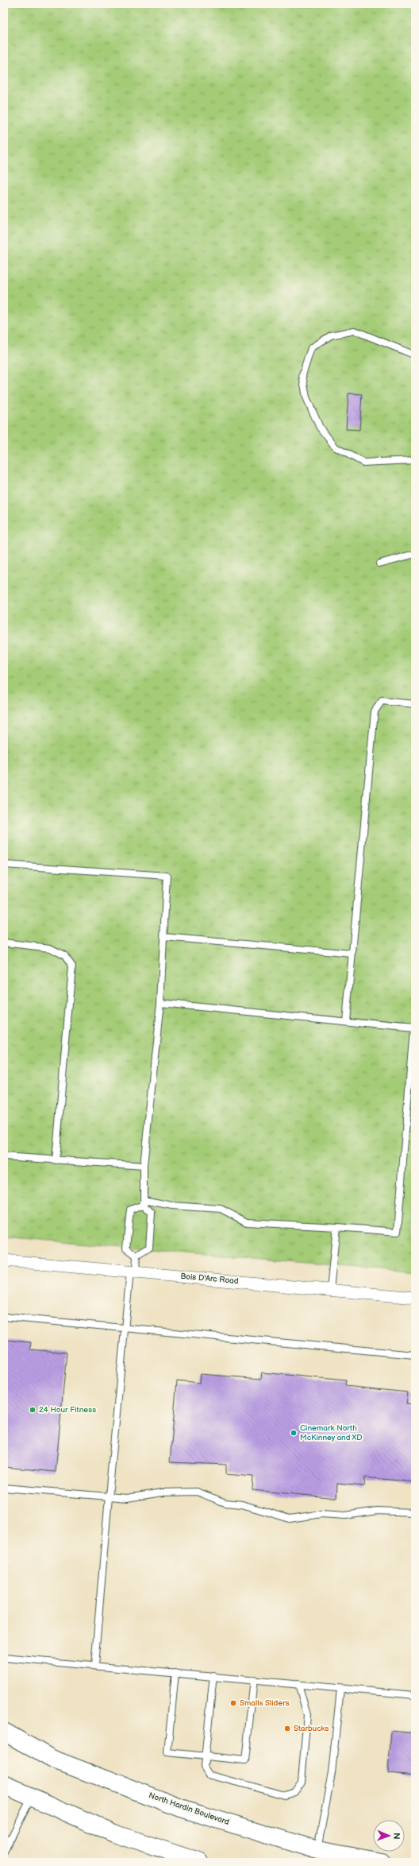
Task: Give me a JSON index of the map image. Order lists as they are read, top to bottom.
{
  "streets": {
    "main road": ["North Hardin Boulevard"],
    "street": ["Bois D'Arc Road"]
  },
  "places": [
    "24 Hour Fitness",
    "Cinemark North McKinney and XD",
    "Smalls Sliders",
    "Starbucks"
  ],
  "north": "right"
}
